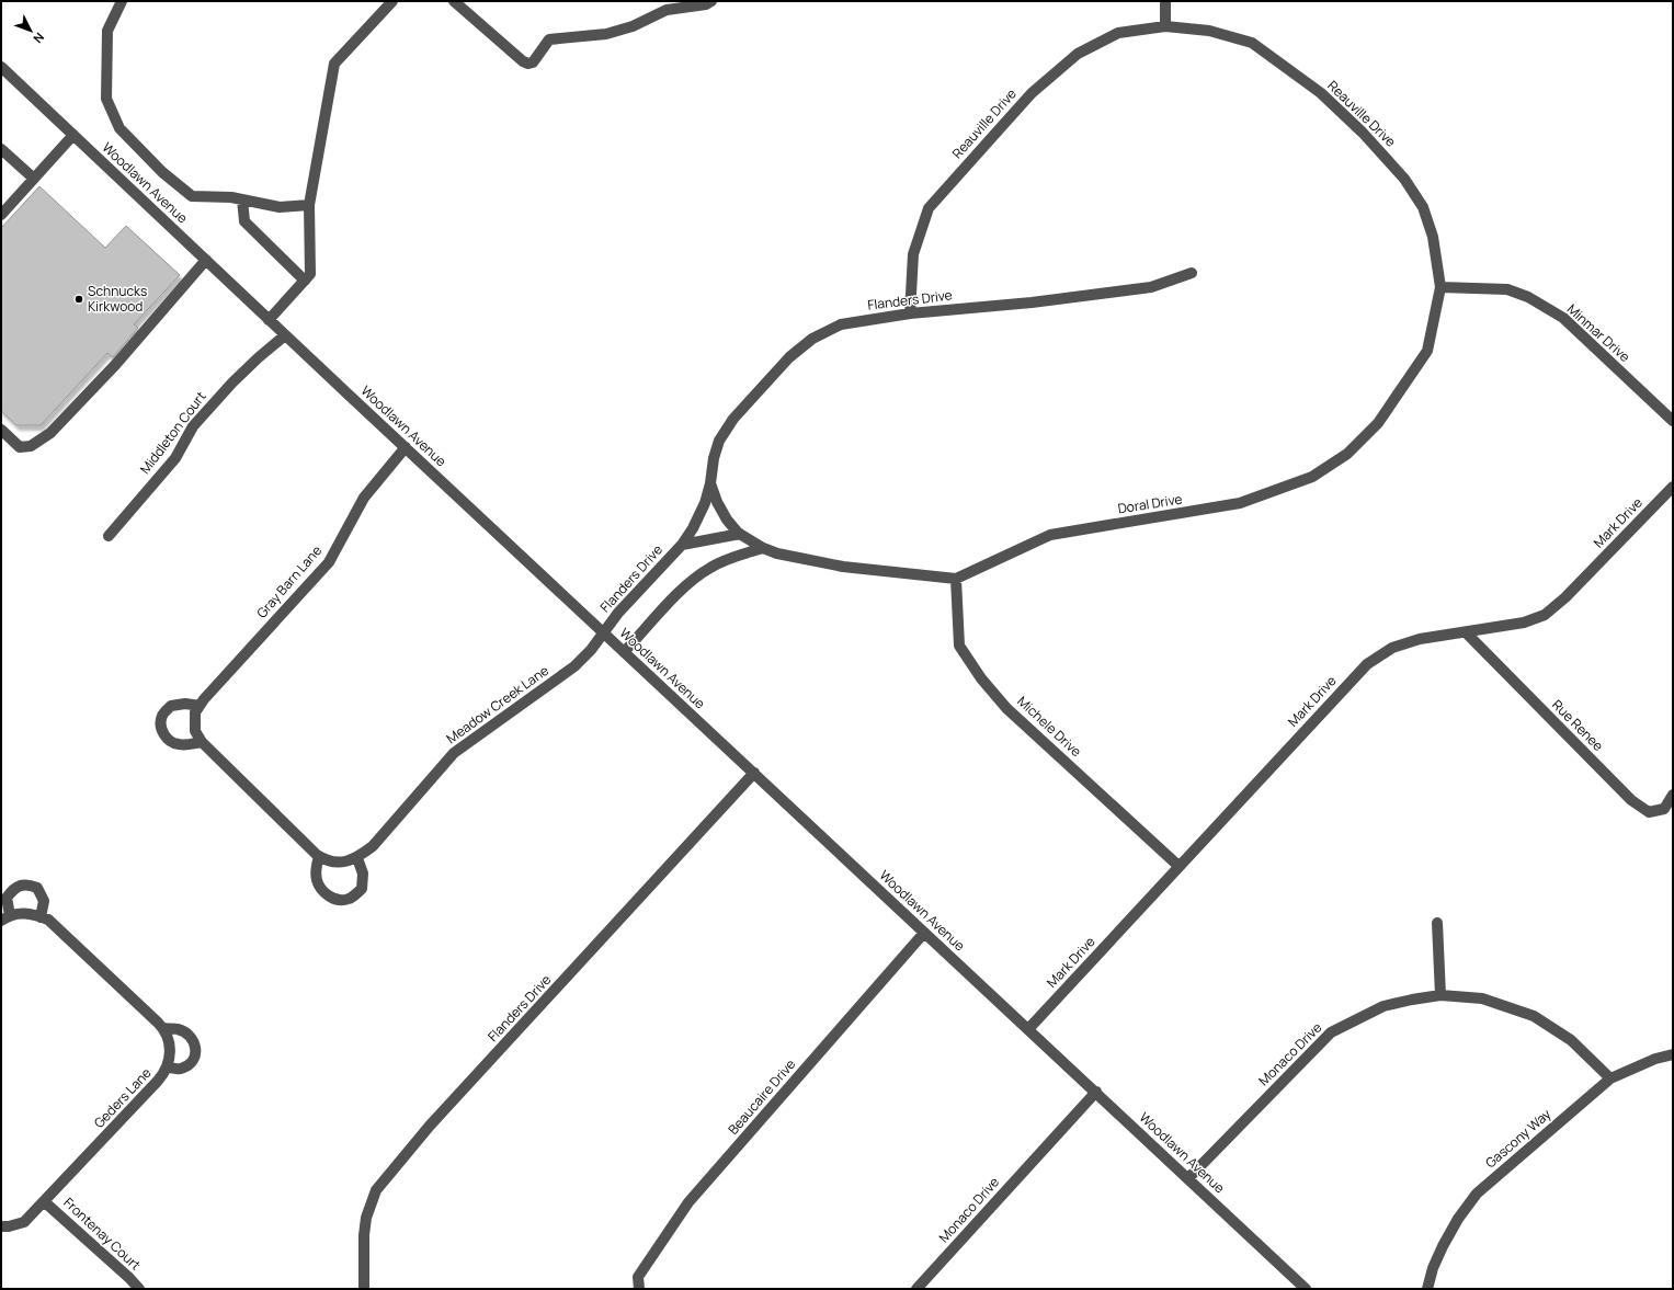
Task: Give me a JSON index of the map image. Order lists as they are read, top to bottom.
{
  "streets": {
    "street": [
      "Reauville Drive",
      "Woodlawn Avenue",
      "Flanders Drive",
      "Minmar Drive",
      "Middleton Court",
      "Doral Drive",
      "Mark Drive",
      "Gray Barn Lane",
      "Meadow Creek Lane",
      "Rue Renee",
      "Michele Drive",
      "Monaco Drive",
      "Beaucaire Drive",
      "Geders Lane",
      "Gascony Way",
      "Frontenay Court"
    ]
  },
  "crossings": [
    ["Reauville Drive", "Flanders Drive"],
    ["Reauville Drive", "Minmar Drive"],
    ["Reauville Drive", "Doral Drive"],
    ["Woodlawn Avenue", "Flanders Drive"],
    ["Woodlawn Avenue", "Middleton Court"],
    ["Woodlawn Avenue", "Mark Drive"],
    ["Woodlawn Avenue", "Gray Barn Lane"],
    ["Woodlawn Avenue", "Meadow Creek Lane"],
    ["Woodlawn Avenue", "Monaco Drive"],
    ["Woodlawn Avenue", "Beaucaire Drive"],
    ["Flanders Drive", "Meadow Creek Lane"],
    ["Minmar Drive", "Doral Drive"],
    ["Doral Drive", "Michele Drive"],
    ["Mark Drive", "Rue Renee"],
    ["Mark Drive", "Michele Drive"],
    ["Gray Barn Lane", "Meadow Creek Lane"],
    ["Monaco Drive", "Gascony Way"],
    ["Geders Lane", "Frontenay Court"]
  ],
  "places": ["Schnucks Kirkwood"],
  "north": "bottom right"
}
